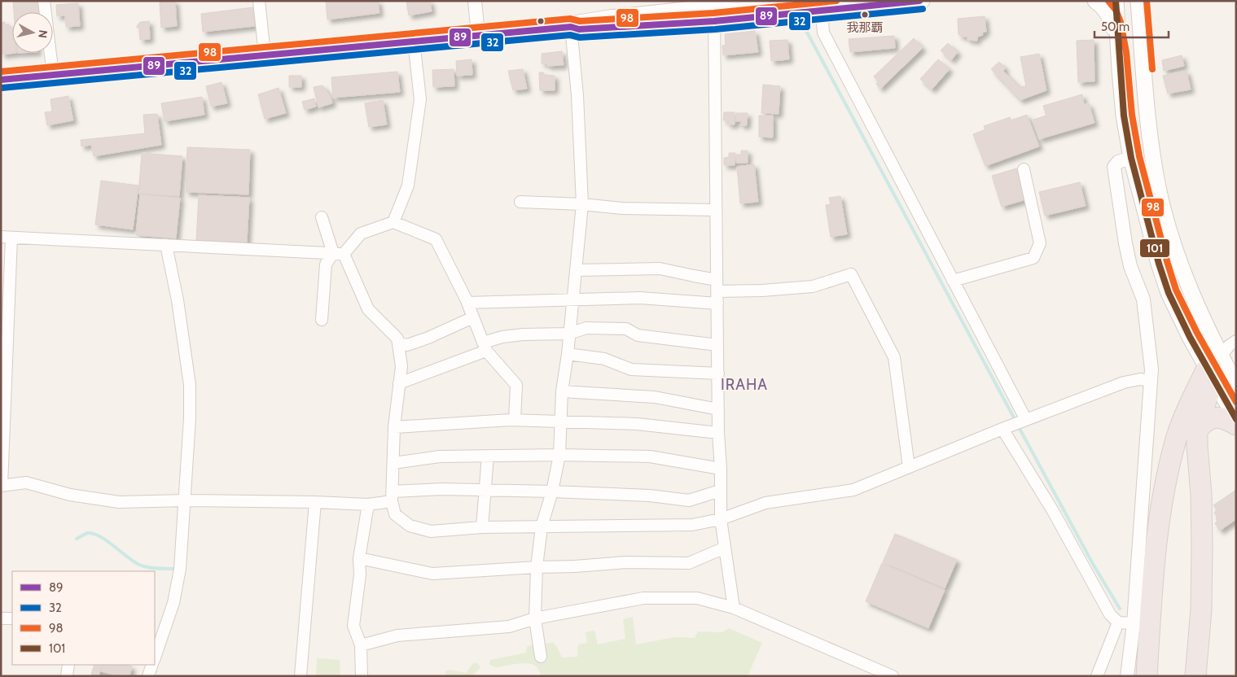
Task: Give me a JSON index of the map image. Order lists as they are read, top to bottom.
{
  "districts": ["IRAHA"],
  "places": ["我那覇"],
  "lines": [
    "transit line 89",
    "transit line 98",
    "transit line 101",
    "transit line 32"
  ],
  "legend": [
    "89",
    "32",
    "98",
    "101"
  ],
  "scale_bar": "50 m",
  "north": "right"
}
